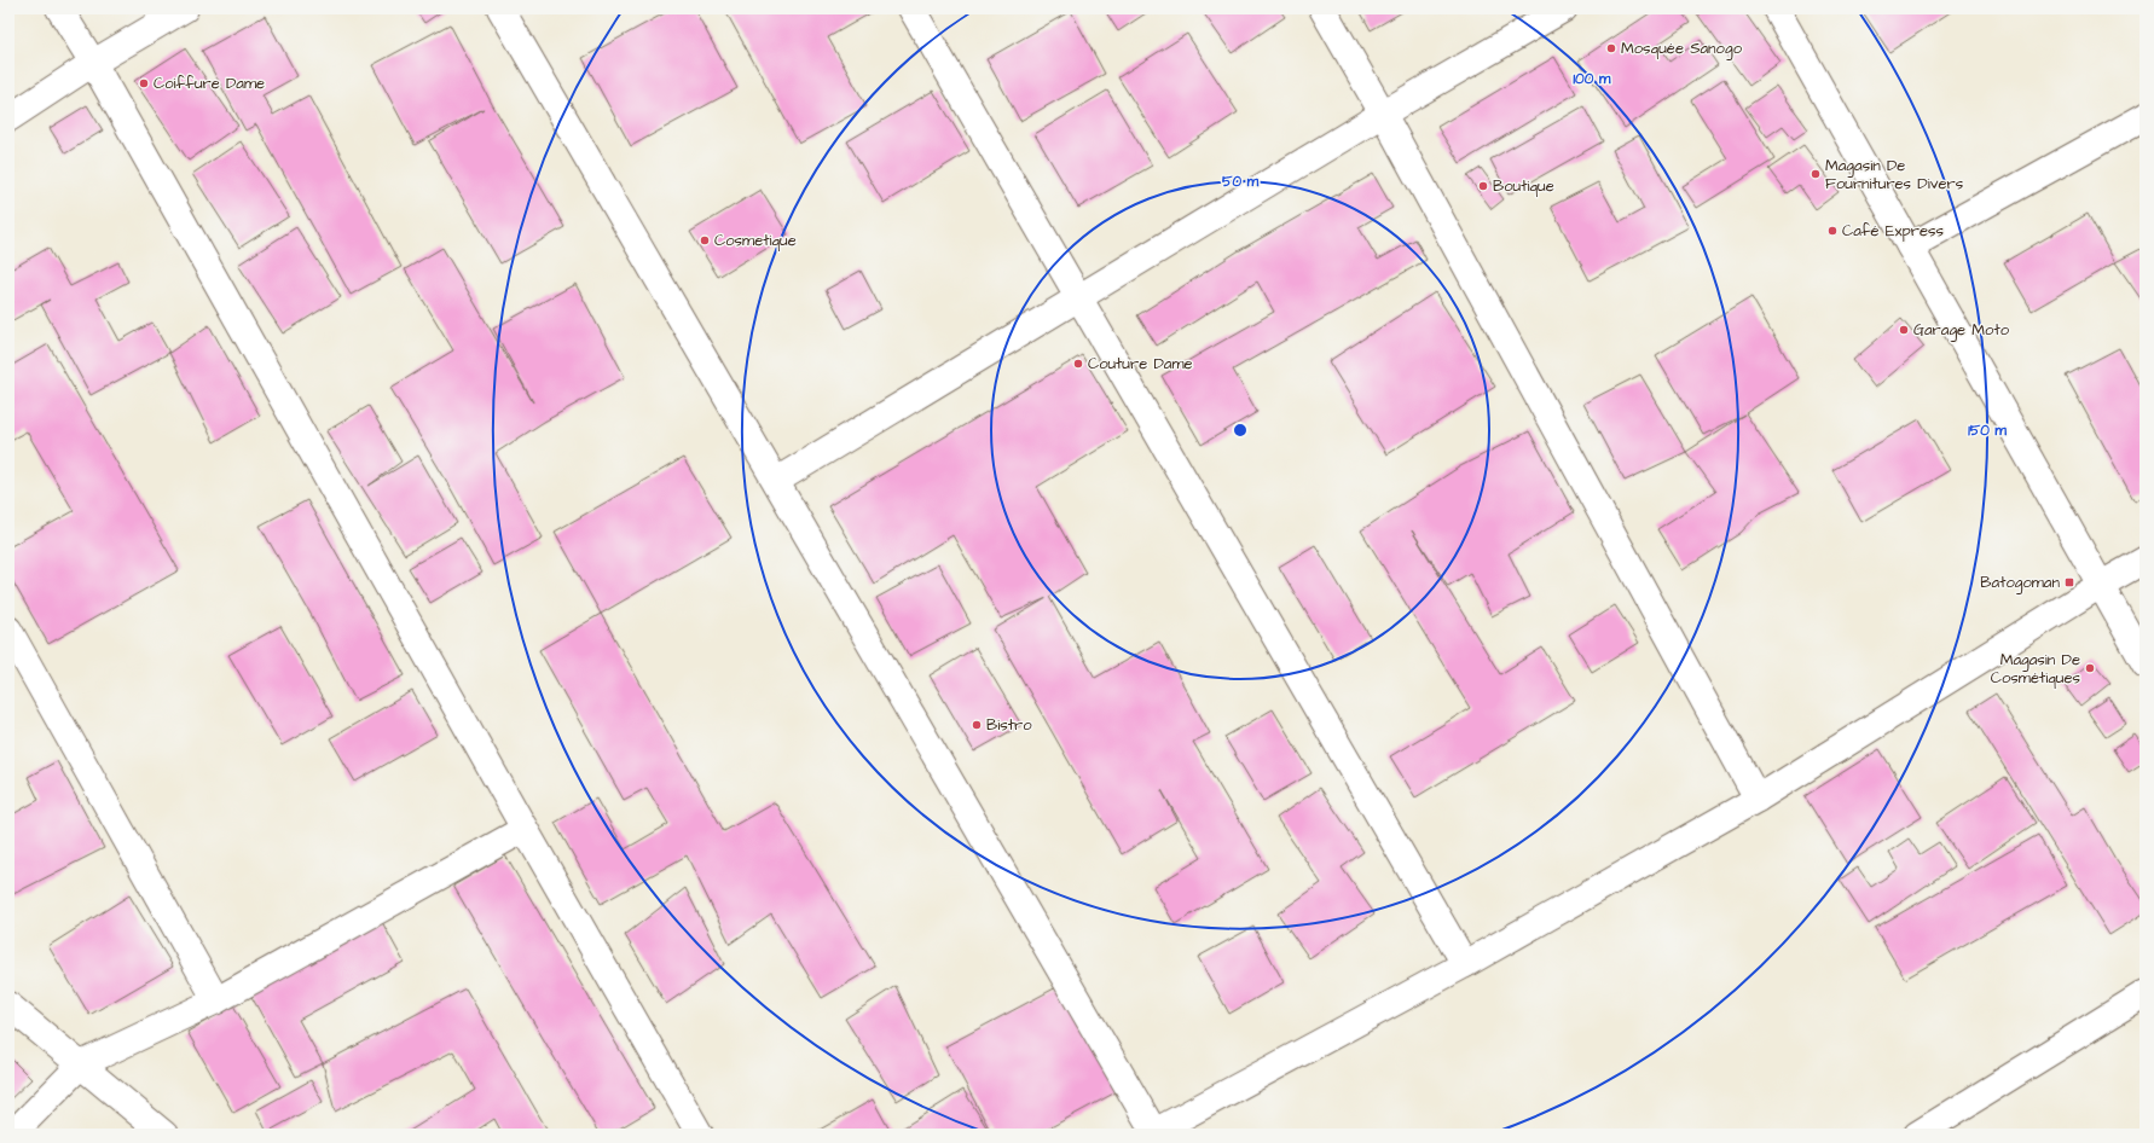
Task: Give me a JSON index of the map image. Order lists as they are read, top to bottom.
{
  "places": {
    "other": [
      "Mosquée Sanogo",
      "Coiffure Dame",
      "Magasin De Fournitures Divers",
      "Boutique",
      "Café Express",
      "Cosmetique",
      "Garage Moto",
      "Couture Dame",
      "Magasin De Cosmétiques",
      "Bistro"
    ],
    "transit": ["Batogoman"]
  },
  "rings": ["100 m", "50 m", "150 m"]
}
